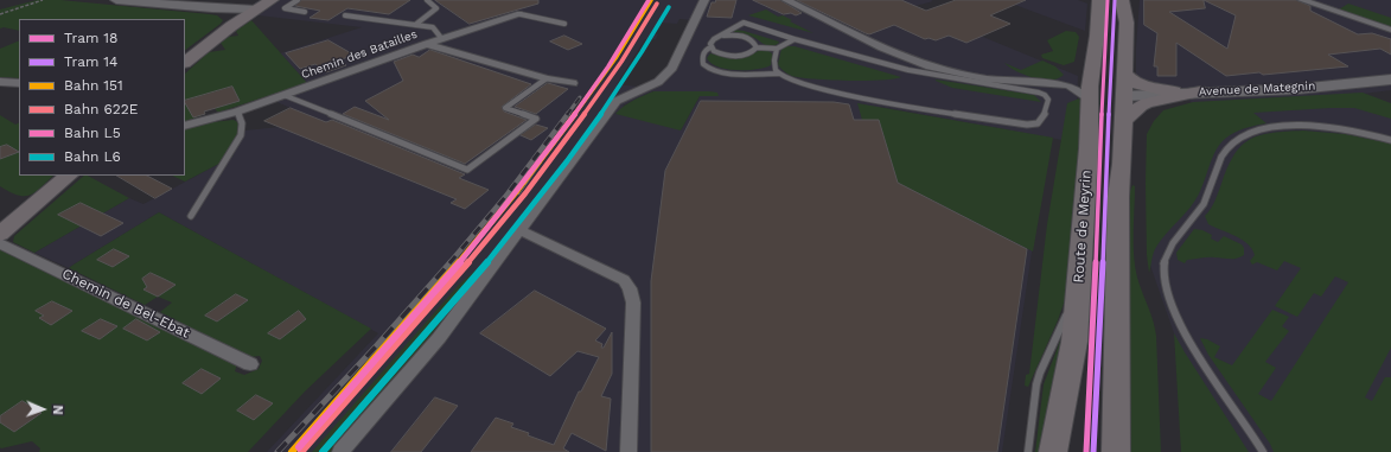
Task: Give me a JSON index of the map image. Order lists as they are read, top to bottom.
{
  "streets": {
    "main road": ["Avenue de Mategnin", "Route de Meyrin"],
    "street": ["Chemin des Batailles", "Chemin de Bel-Ebat"]
  },
  "crossings": [
    ["Avenue de Mategnin", "Route de Meyrin"]
  ],
  "lines": [
    "tram line 18",
    "tram line 14",
    "rail line 151",
    "rail line L5",
    "rail line 622E",
    "rail line L6"
  ],
  "legend": [
    "Tram 18",
    "Tram 14",
    "Bahn 151",
    "Bahn 622E",
    "Bahn L5",
    "Bahn L6"
  ],
  "north": "right"
}
